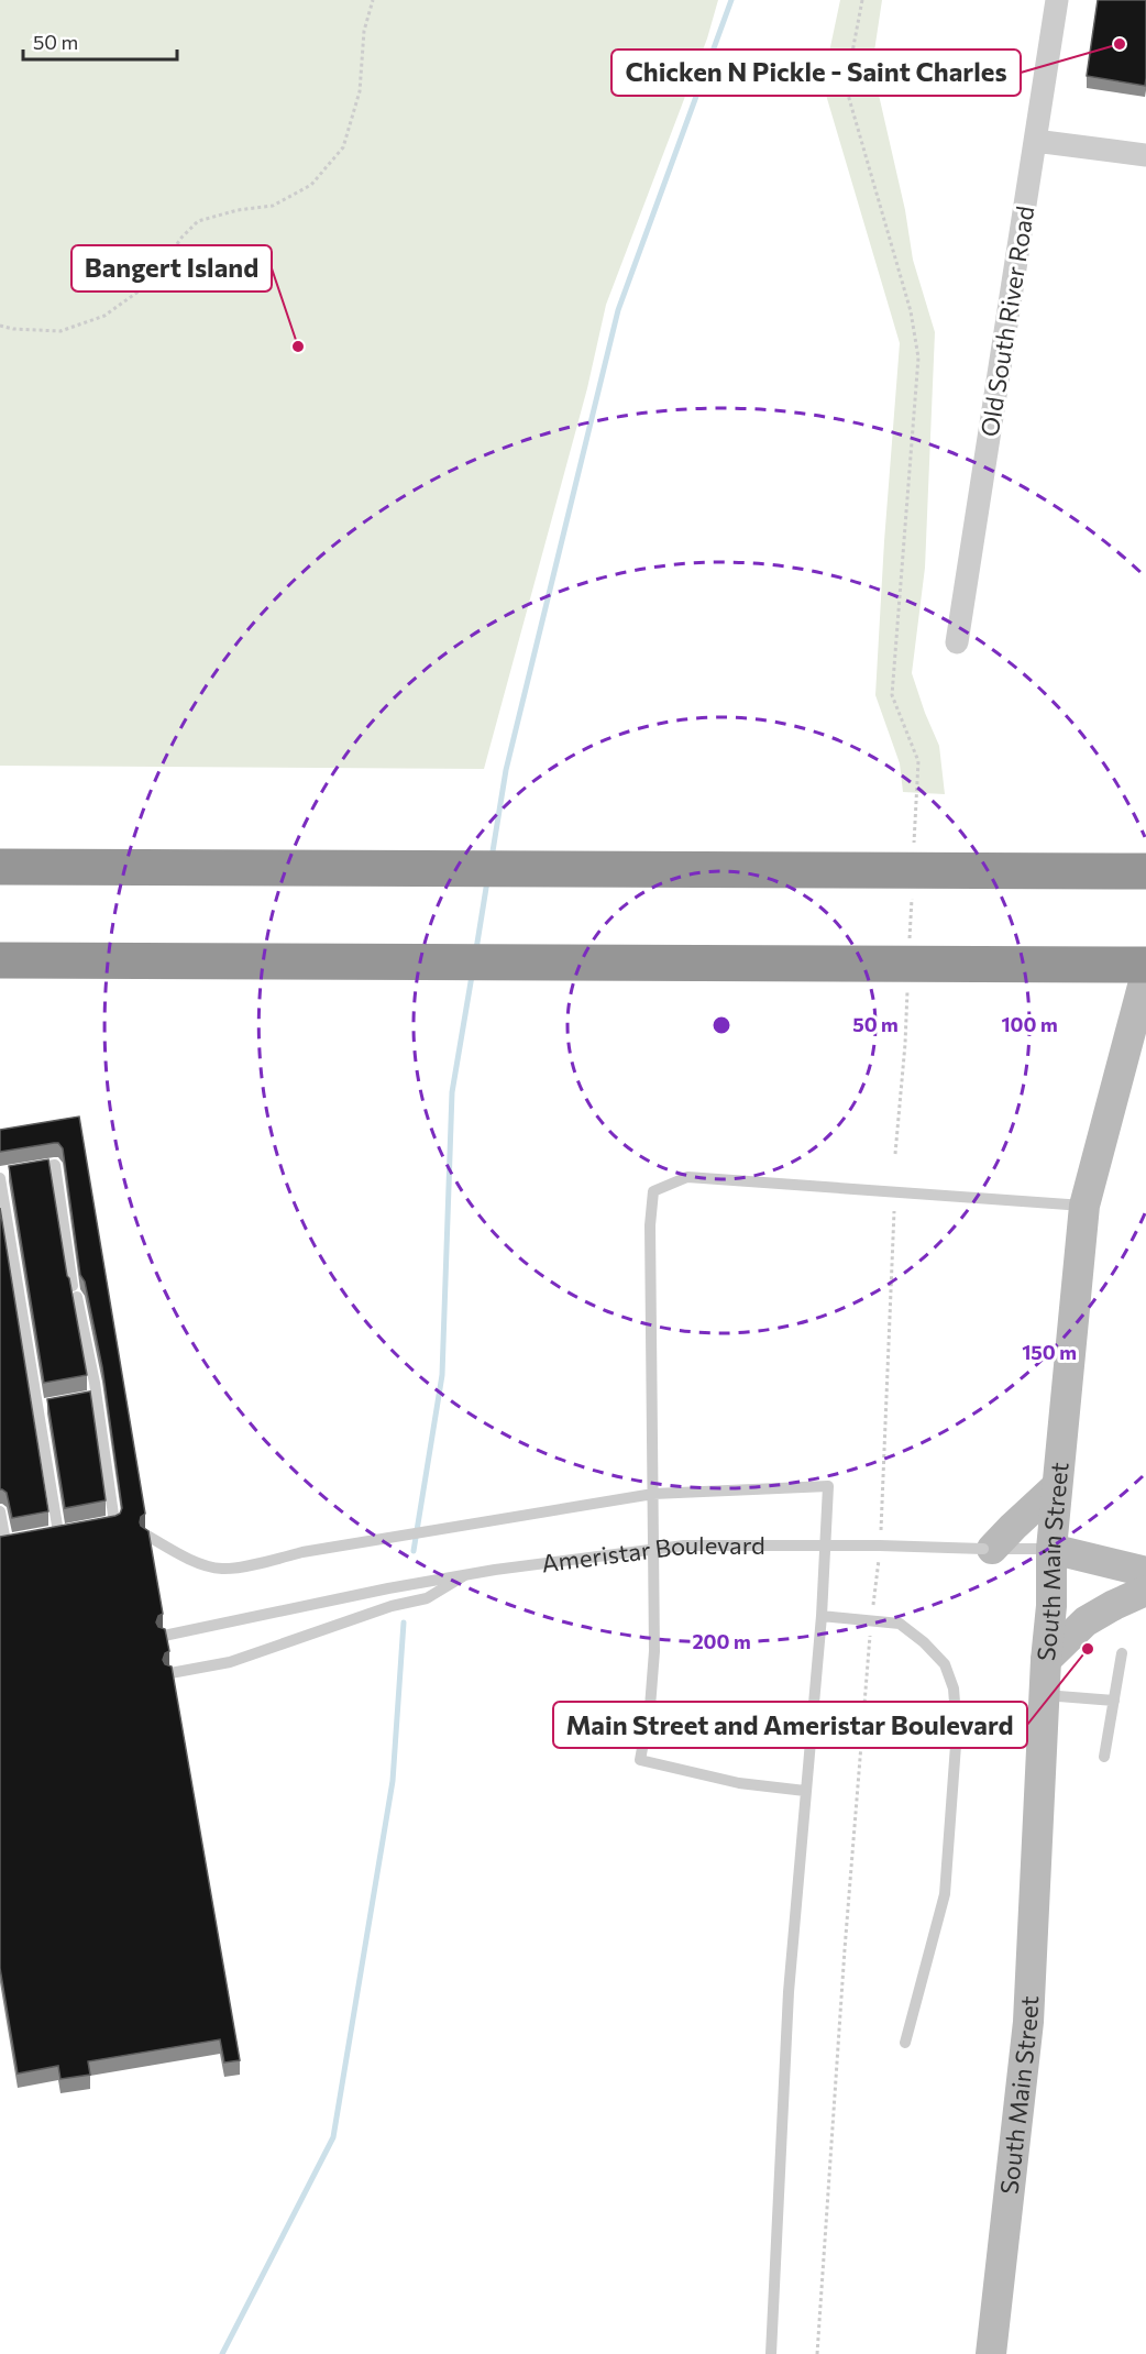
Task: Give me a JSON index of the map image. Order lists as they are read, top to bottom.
{
  "streets": {
    "street": ["Old South River Road", "Ameristar Boulevard", "South Main Street"]
  },
  "crossings": [
    ["Ameristar Boulevard", "South Main Street"]
  ],
  "places": ["Chicken N Pickle - Saint Charles", "Bangert Island", "Main Street and Ameristar Boulevard"],
  "scale_bar": "50 m",
  "rings": [
    "50 m",
    "100 m",
    "150 m",
    "200 m"
  ]
}
